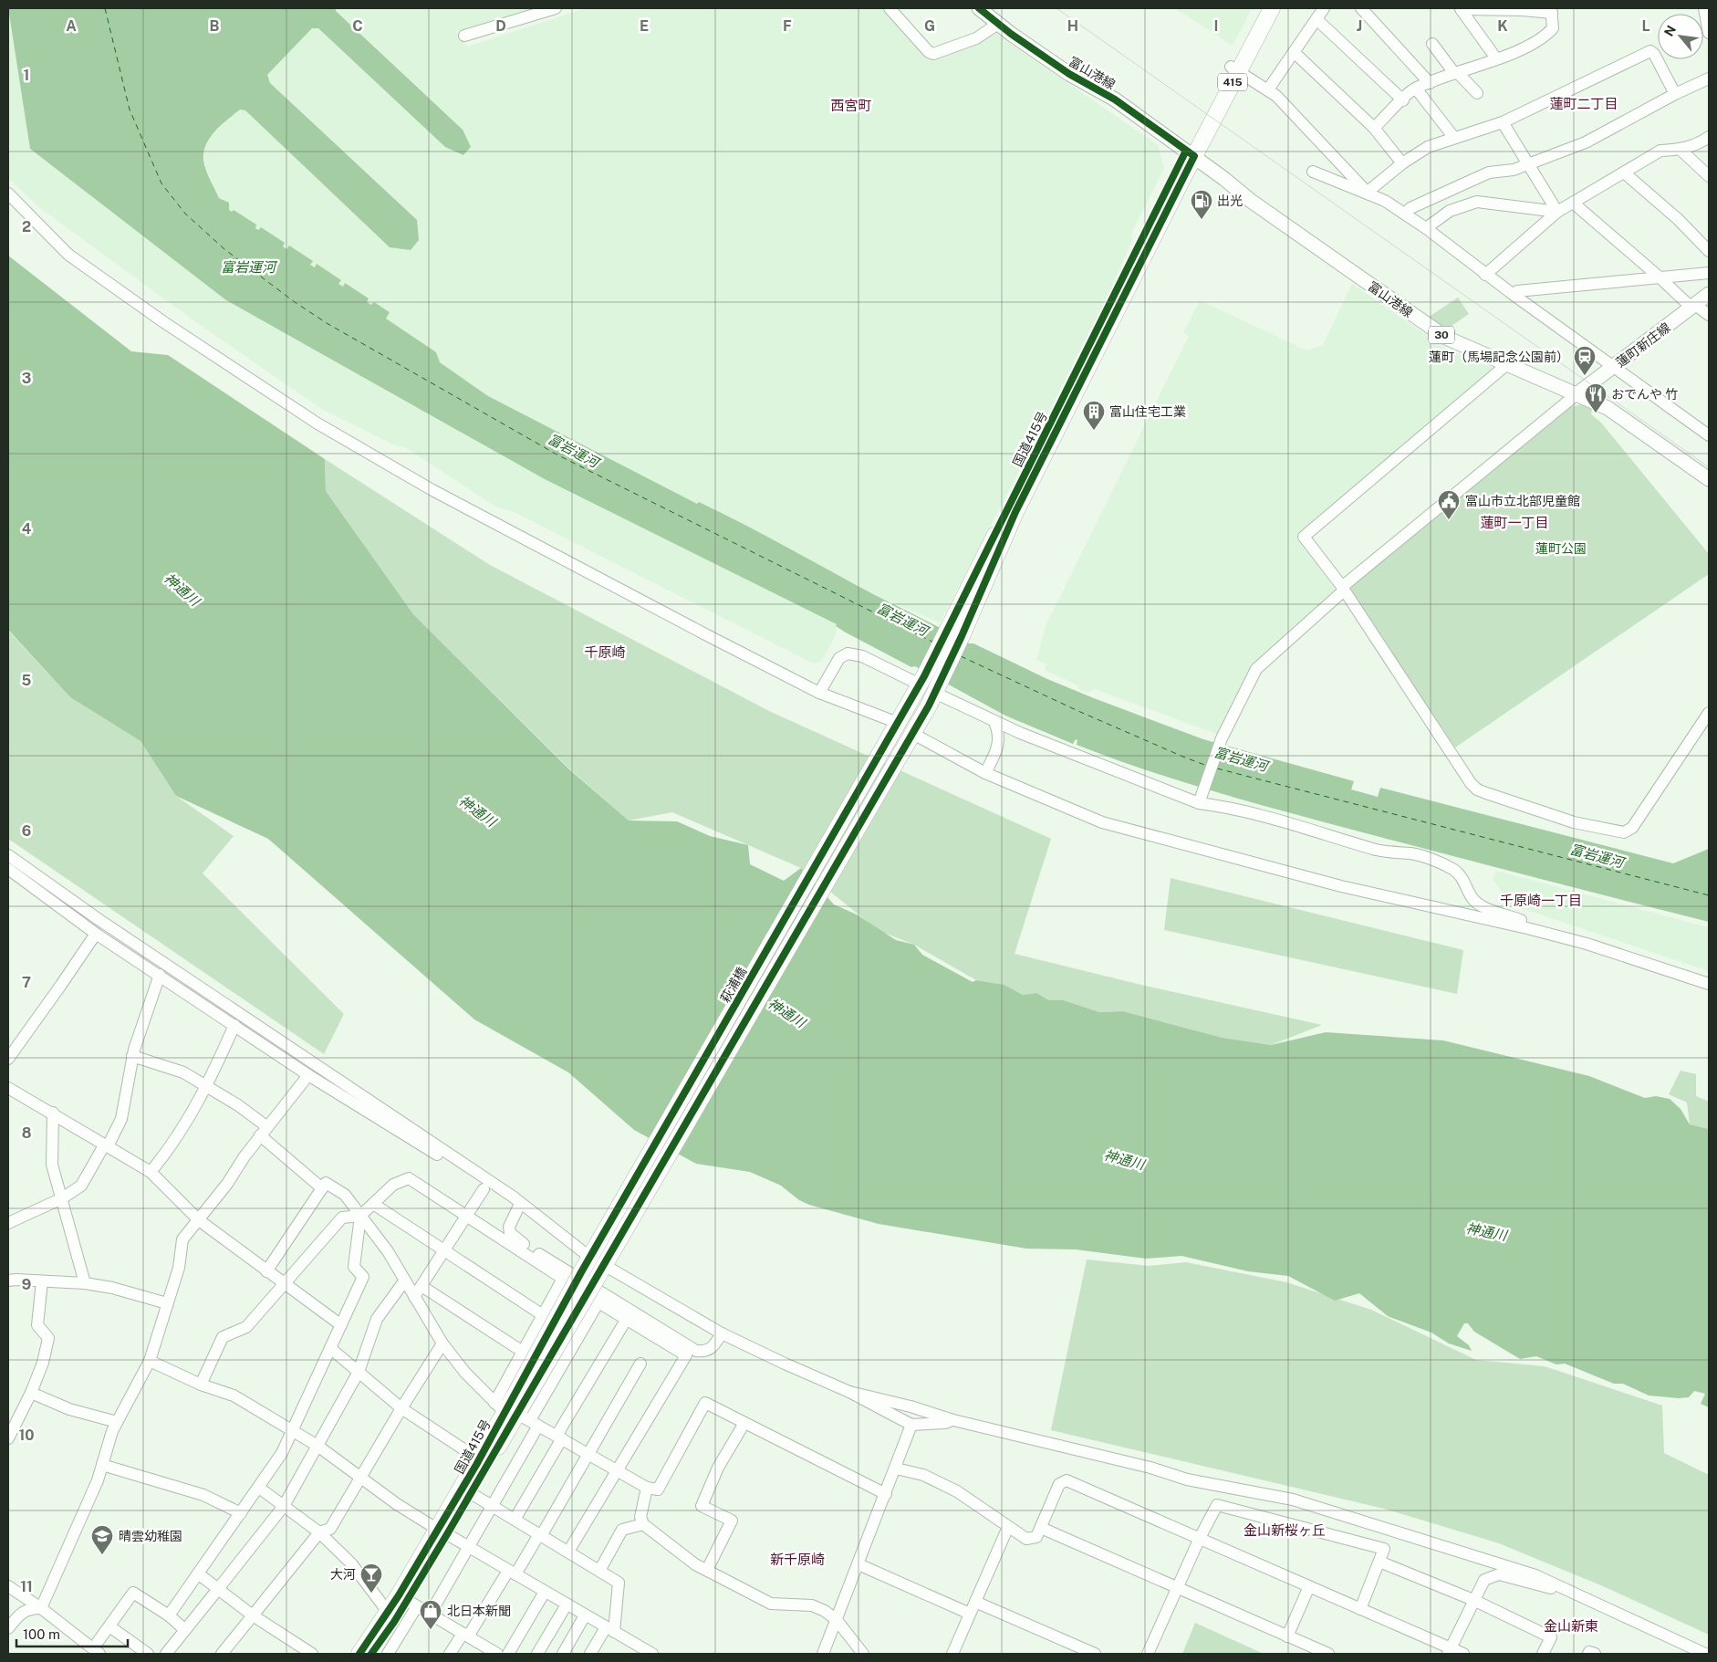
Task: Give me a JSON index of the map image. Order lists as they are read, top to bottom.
{
  "streets": {
    "highway": ["415", "国道415号", "萩浦橋"],
    "main road": ["富山港線", "30", "蓮町新庄線"]
  },
  "crossings": [
    ["富山港線", "蓮町新庄線"],
    ["富山港線", "国道415号"],
    ["415", "国道415号"],
    ["国道415号", "萩浦橋"]
  ],
  "districts": [
    "蓮町二丁目",
    "西宮町",
    "蓮町一丁目",
    "千原崎",
    "千原崎一丁目",
    "金山新桜ヶ丘",
    "新千原崎",
    "金山新東"
  ],
  "water": ["富岩運河", "神通川"],
  "parks": ["蓮町公園"],
  "places": {
    "fuel station": ["出光"],
    "station": ["蓮町（馬場記念公園前）"],
    "restaurant": ["おでんや 竹"],
    "building": ["富山住宅工業"],
    "public building": ["富山市立北部児童館"],
    "school or university": ["晴雲幼稚園"],
    "bar": ["大河"],
    "shop": ["北日本新聞"]
  },
  "scale_bar": "100 m",
  "north": "top left",
  "grid": {
    "columns": [
      "A",
      "B",
      "C",
      "D",
      "E",
      "F",
      "G",
      "H",
      "I",
      "J",
      "K",
      "L"
    ],
    "rows": [
      "1",
      "2",
      "3",
      "4",
      "5",
      "6",
      "7",
      "8",
      "9",
      "10",
      "11"
    ]
  }
}
